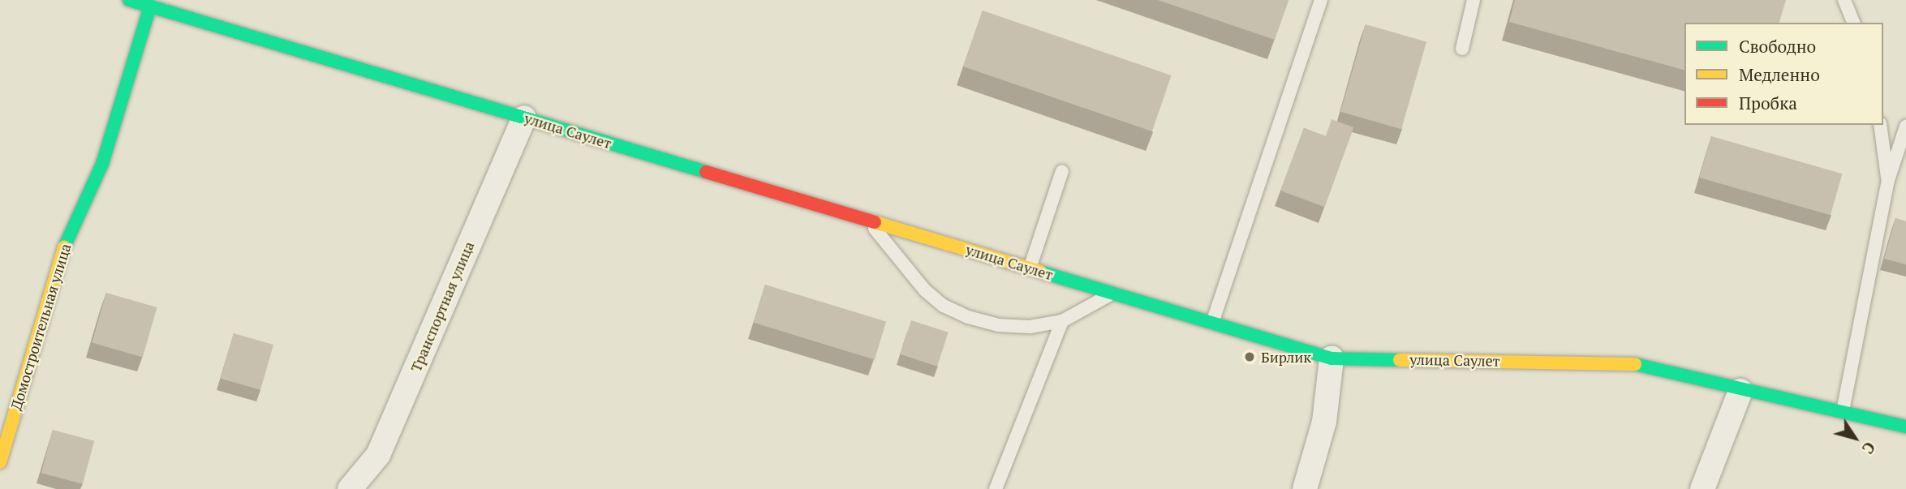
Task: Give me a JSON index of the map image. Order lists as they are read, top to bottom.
{
  "streets": {
    "street": ["улица Саулет", "Транспортная улица", "Домостроительная улица"]
  },
  "crossings": [
    ["улица Саулет", "Транспортная улица"],
    ["улица Саулет", "Домостроительная улица"]
  ],
  "places": ["Бирлик"],
  "legend": ["Свободно", "Медленно", "Пробка"],
  "north": "bottom right"
}
